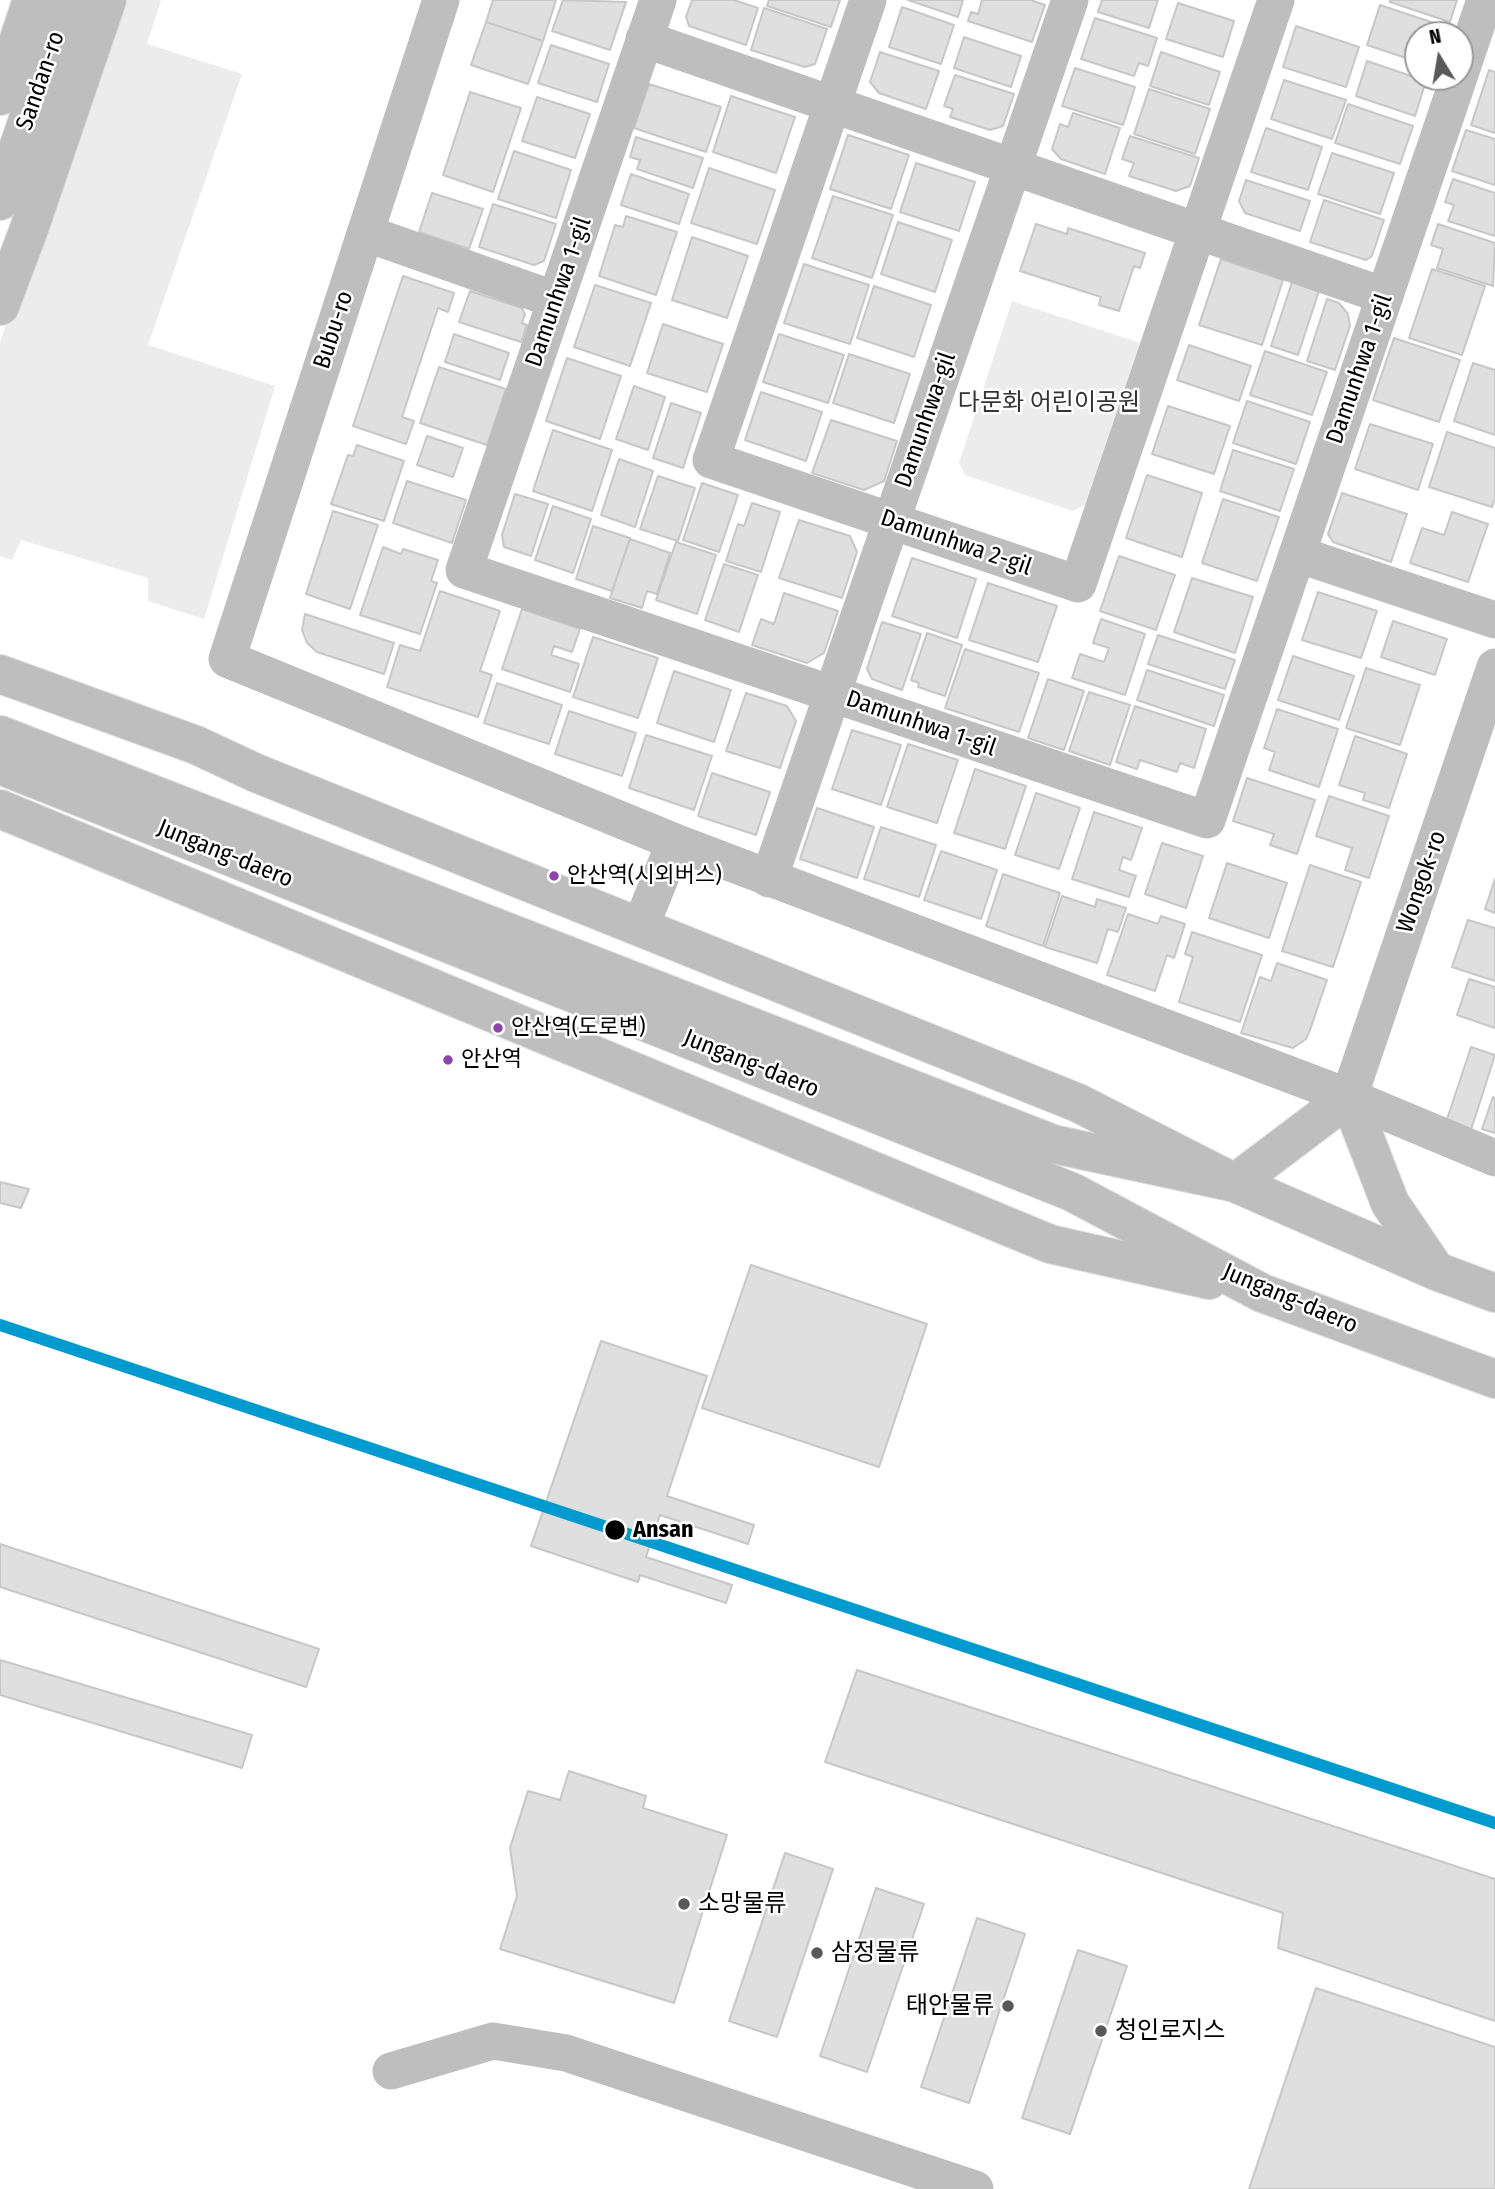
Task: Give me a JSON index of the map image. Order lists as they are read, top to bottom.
{
  "streets": {
    "main road": ["Sandan-ro", "Jungang-daero"],
    "street": [
      "Damunhwa 1-gil",
      "Bubu-ro",
      "Damunhwa-gil",
      "Damunhwa 2-gil",
      "Wongok-ro"
    ]
  },
  "crossings": [
    ["Damunhwa 1-gil", "Damunhwa-gil"],
    ["Damunhwa-gil", "Damunhwa 2-gil"]
  ],
  "parks": ["다문화 어린이공원"],
  "places": [
    "안산역(시외버스)",
    "안산역(도로변)",
    "안산역",
    "Ansan",
    "소망물류",
    "삼정물류",
    "태안물류",
    "청인로지스"
  ],
  "north": "top"
}
